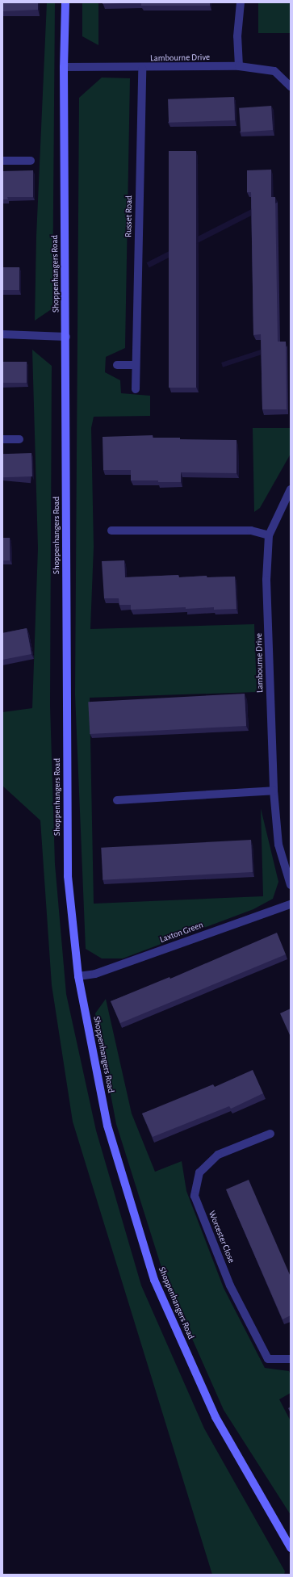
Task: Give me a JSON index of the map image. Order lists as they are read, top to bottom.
{
  "streets": {
    "street": [
      "Lambourne Drive",
      "Russet Road",
      "Shoppenhangers Road",
      "Laxton Green",
      "Worcester Close"
    ]
  },
  "crossings": [
    ["Lambourne Drive", "Russet Road"],
    ["Lambourne Drive", "Shoppenhangers Road"],
    ["Shoppenhangers Road", "Laxton Green"]
  ]
}
